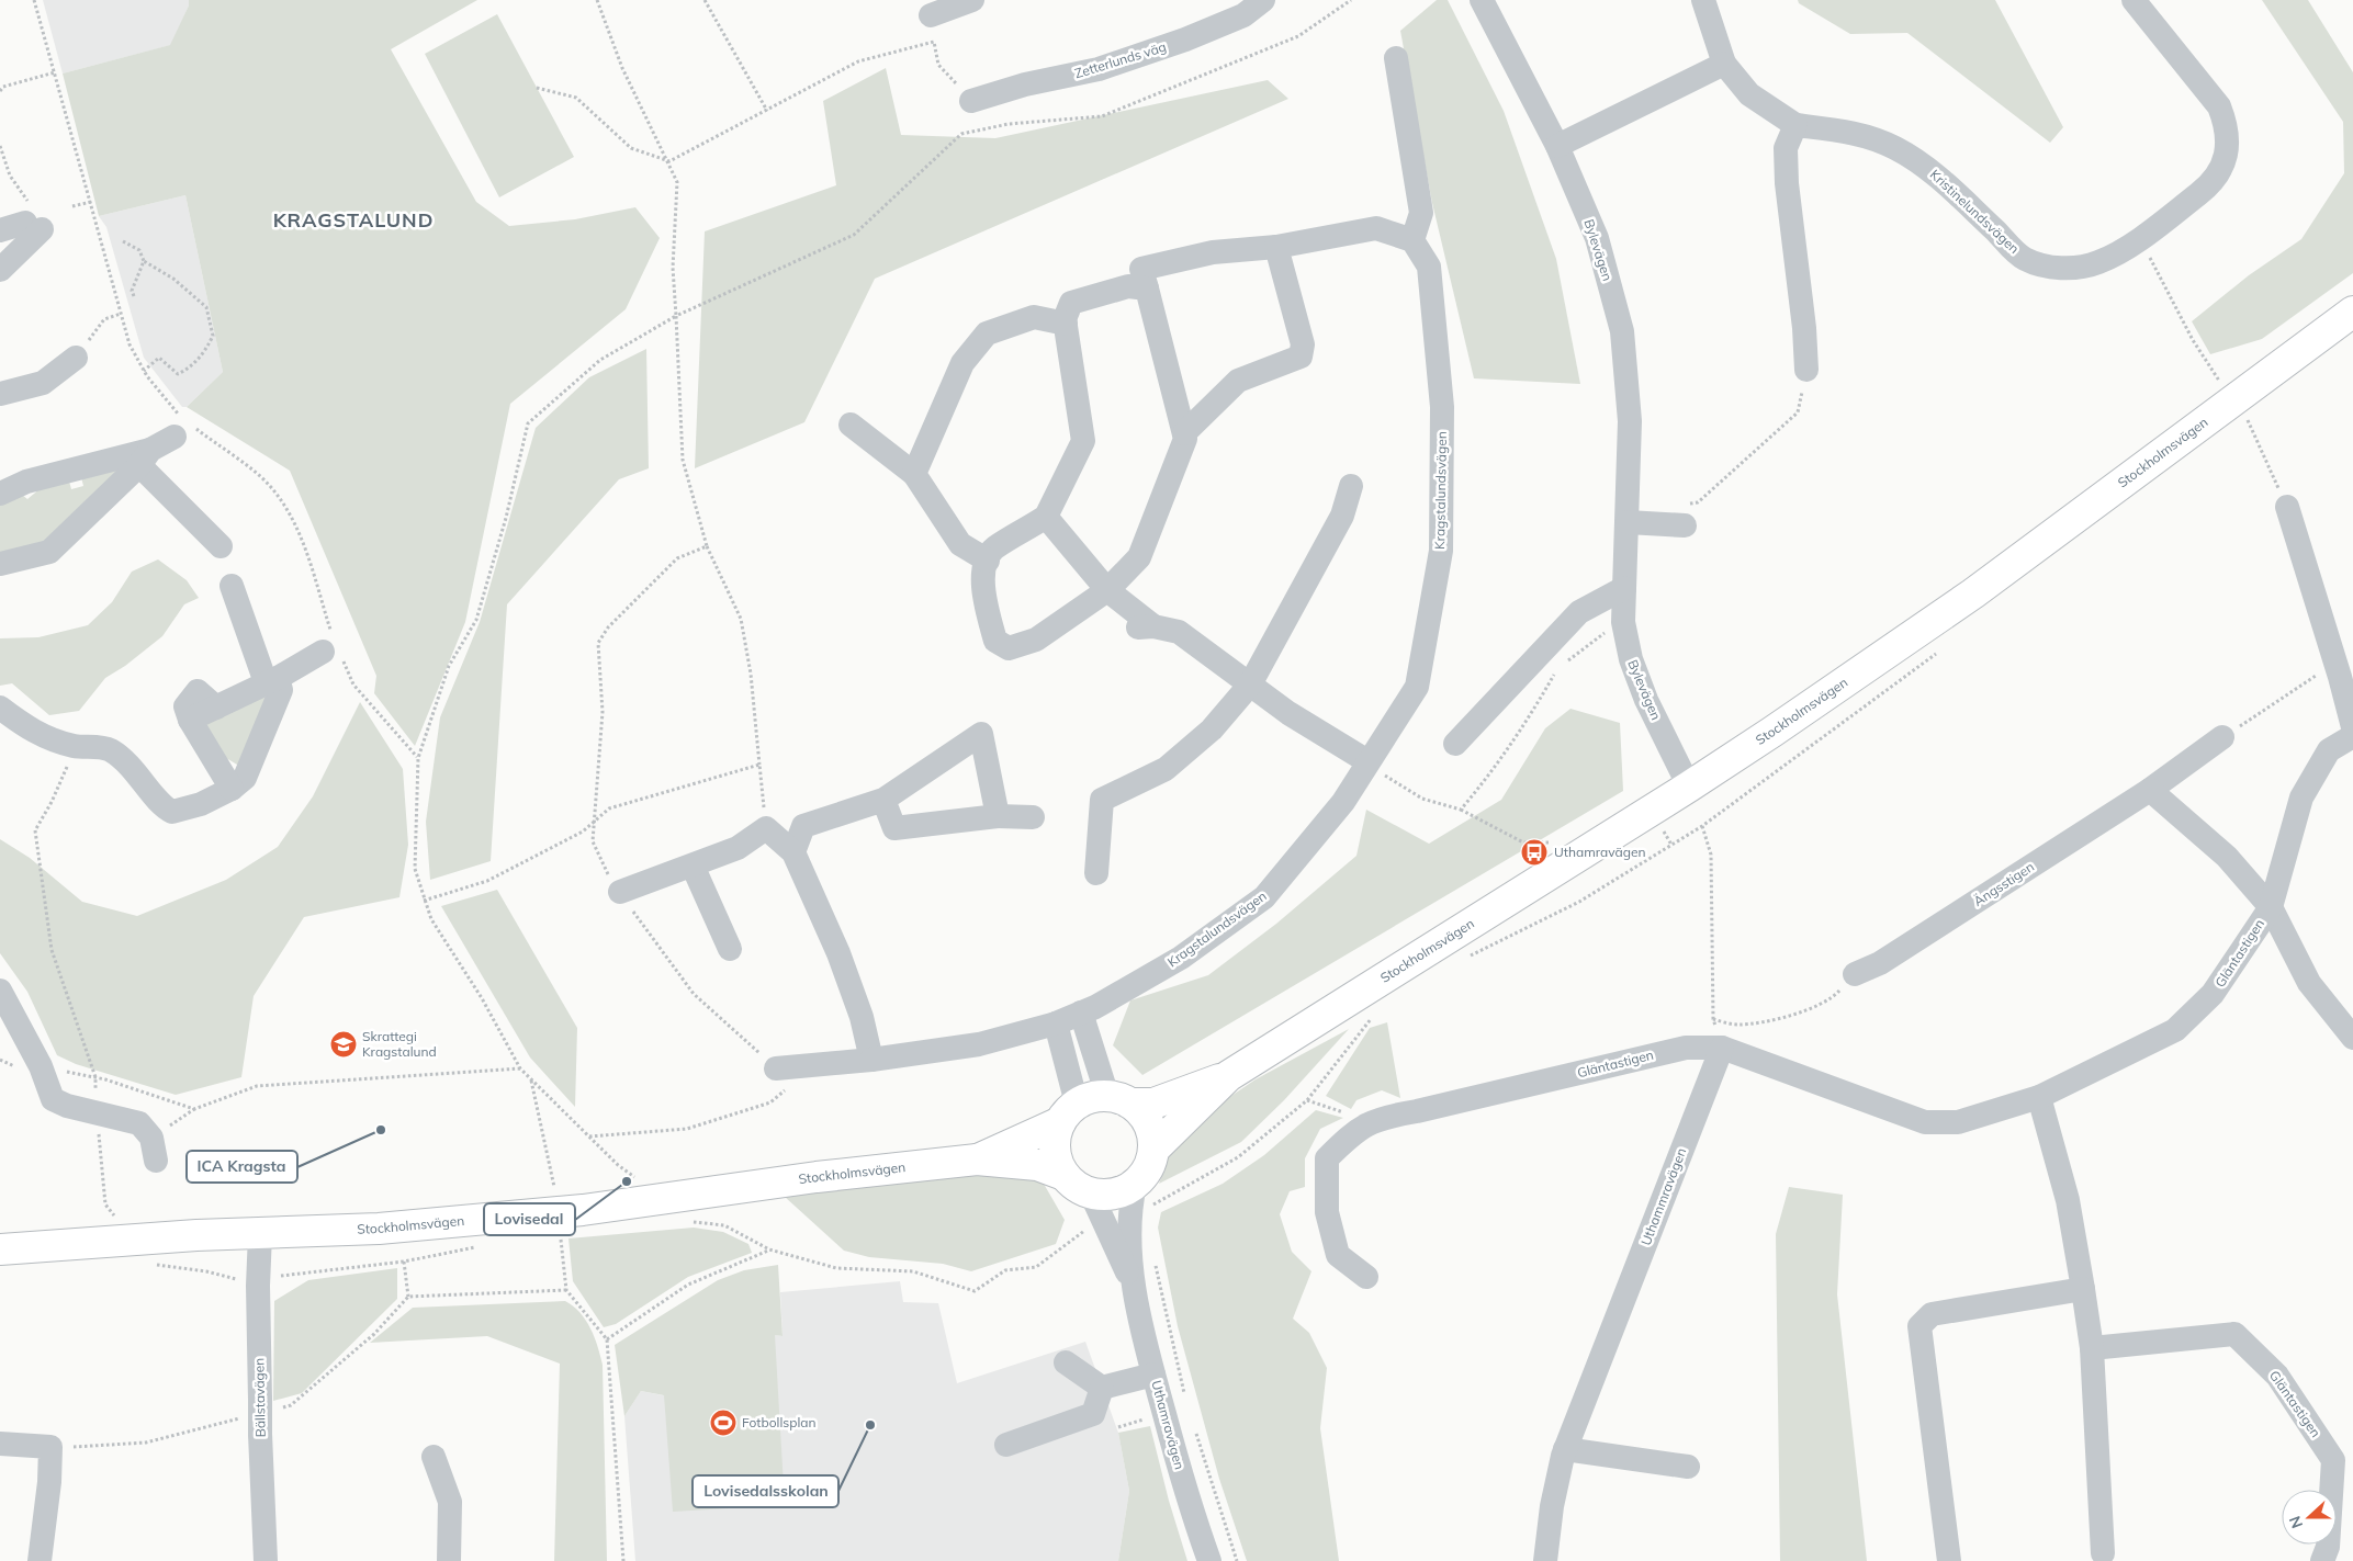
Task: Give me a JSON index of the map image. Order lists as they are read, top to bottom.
{
  "streets": {
    "main road": ["Stockholmsvägen"],
    "street": [
      "Zetterlunds väg",
      "Kristinelundsvägen",
      "Bylevägen",
      "Kragstalundsvägen",
      "Ängsstigen",
      "Gläntastigen",
      "Uthammravägen",
      "Bällstavägen",
      "Uthamravägen"
    ]
  },
  "crossings": [
    ["Bylevägen", "Stockholmsvägen"],
    ["Stockholmsvägen", "Bällstavägen"],
    ["Stockholmsvägen", "Uthamravägen"],
    ["Gläntastigen", "Uthammravägen"]
  ],
  "districts": ["KRAGSTALUND"],
  "places": {
    "bus stop": ["Uthamravägen"],
    "school or university": ["Skrattegi Kragstalund"],
    "other": ["ICA Kragsta", "Lovisedal", "Lovisedalsskolan"],
    "sports": ["Fotbollsplan"]
  },
  "north": "left"
}
